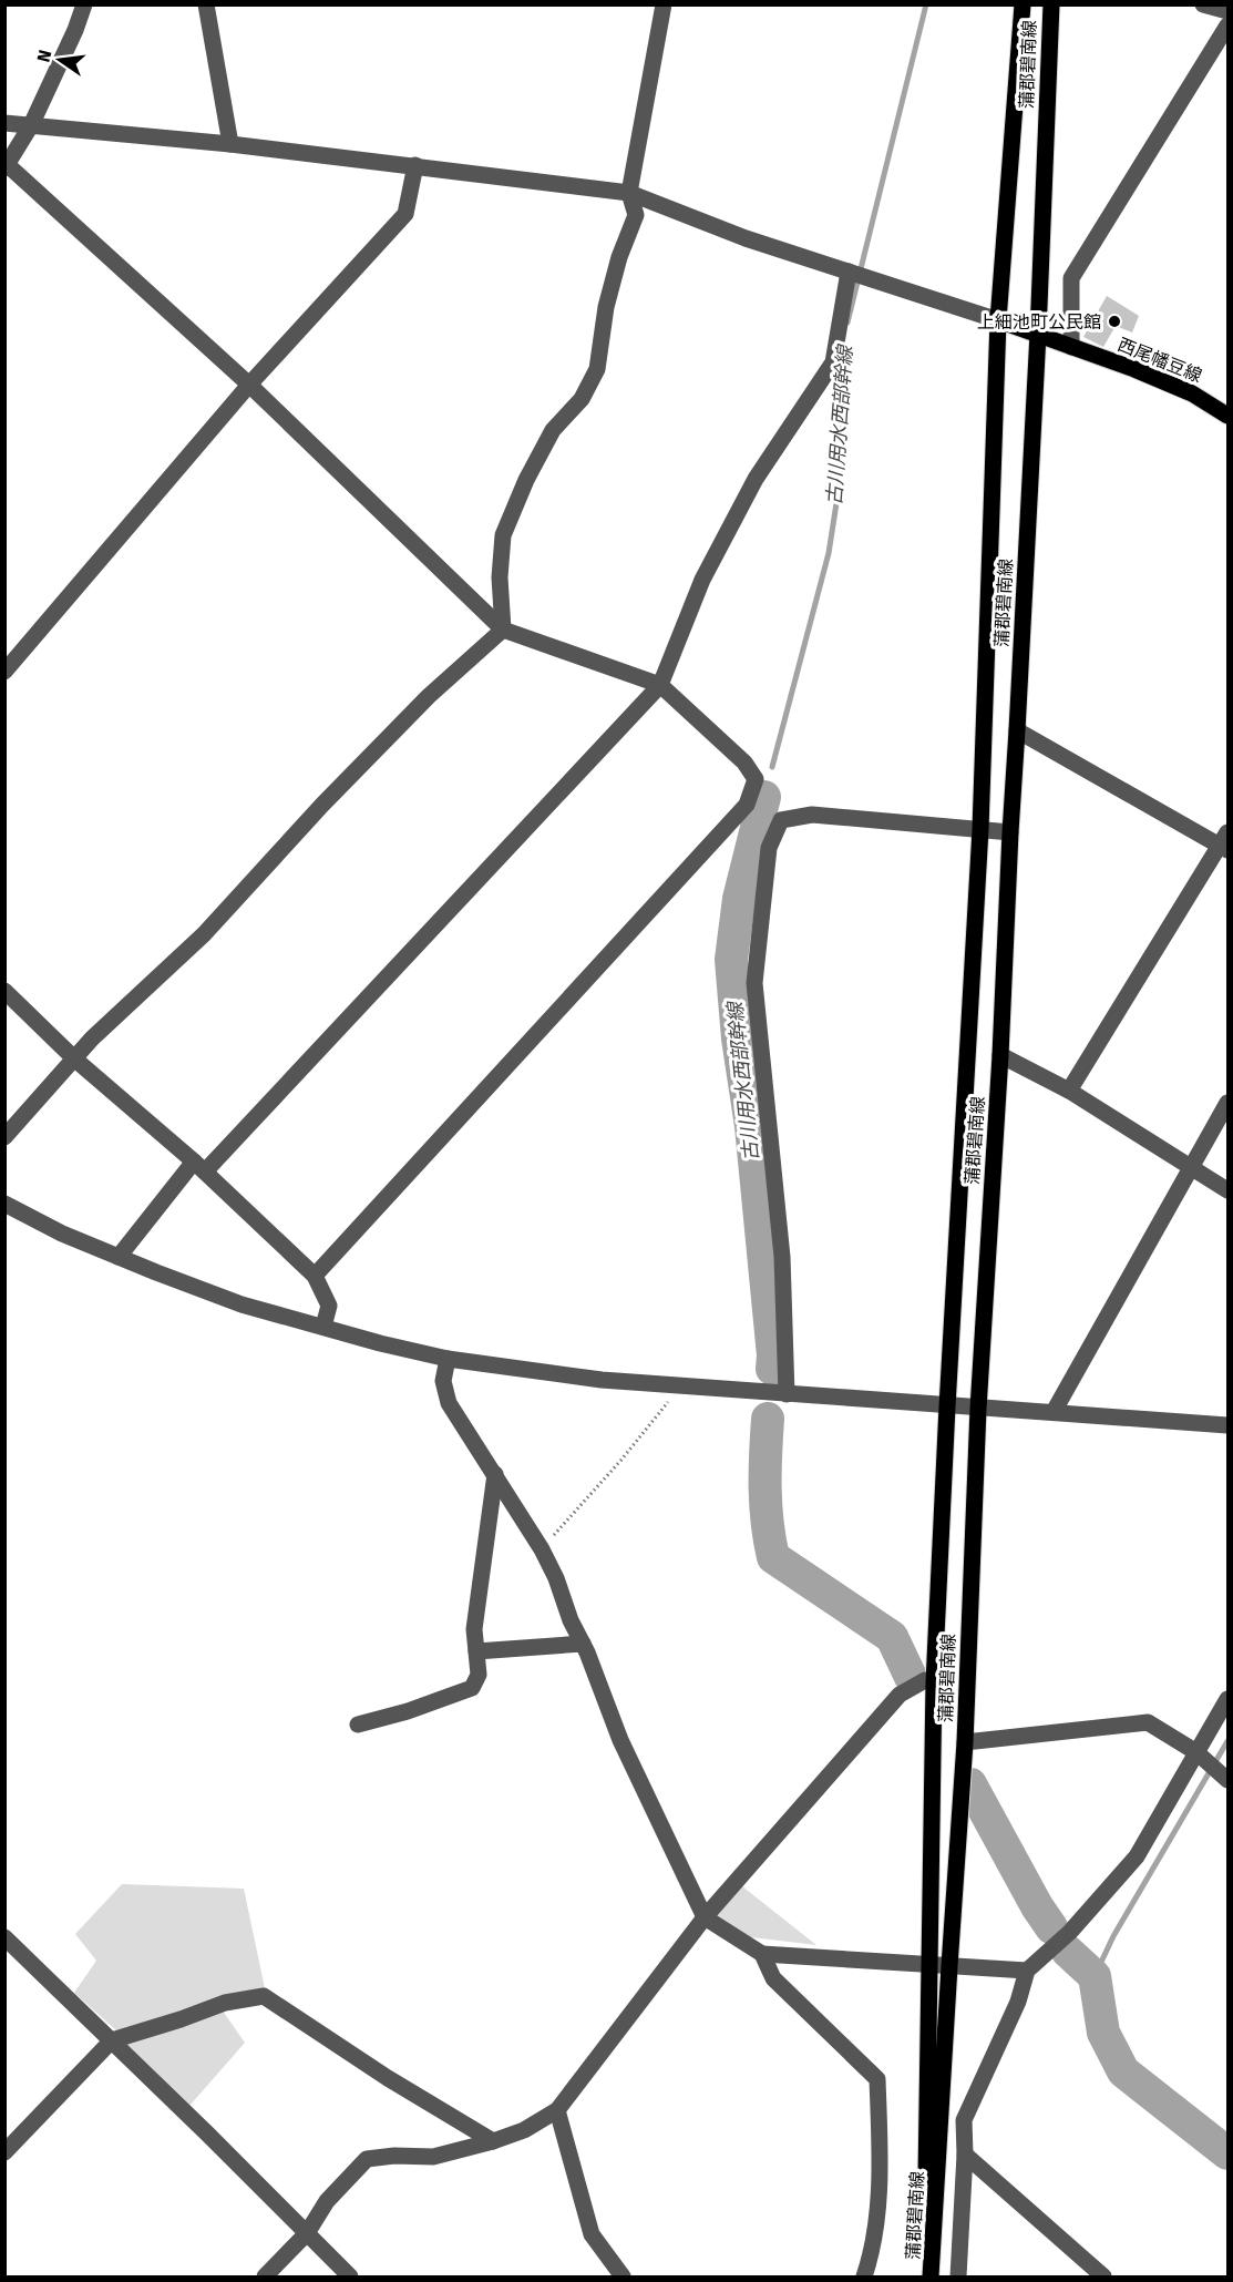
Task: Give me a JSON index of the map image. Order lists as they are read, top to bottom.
{
  "streets": {
    "main road": ["蒲郡碧南線", "西尾幡豆線"]
  },
  "crossings": [
    ["蒲郡碧南線", "西尾幡豆線"]
  ],
  "water": ["古川用水西部幹線"],
  "places": ["上細池町公民館"],
  "north": "left"
}
